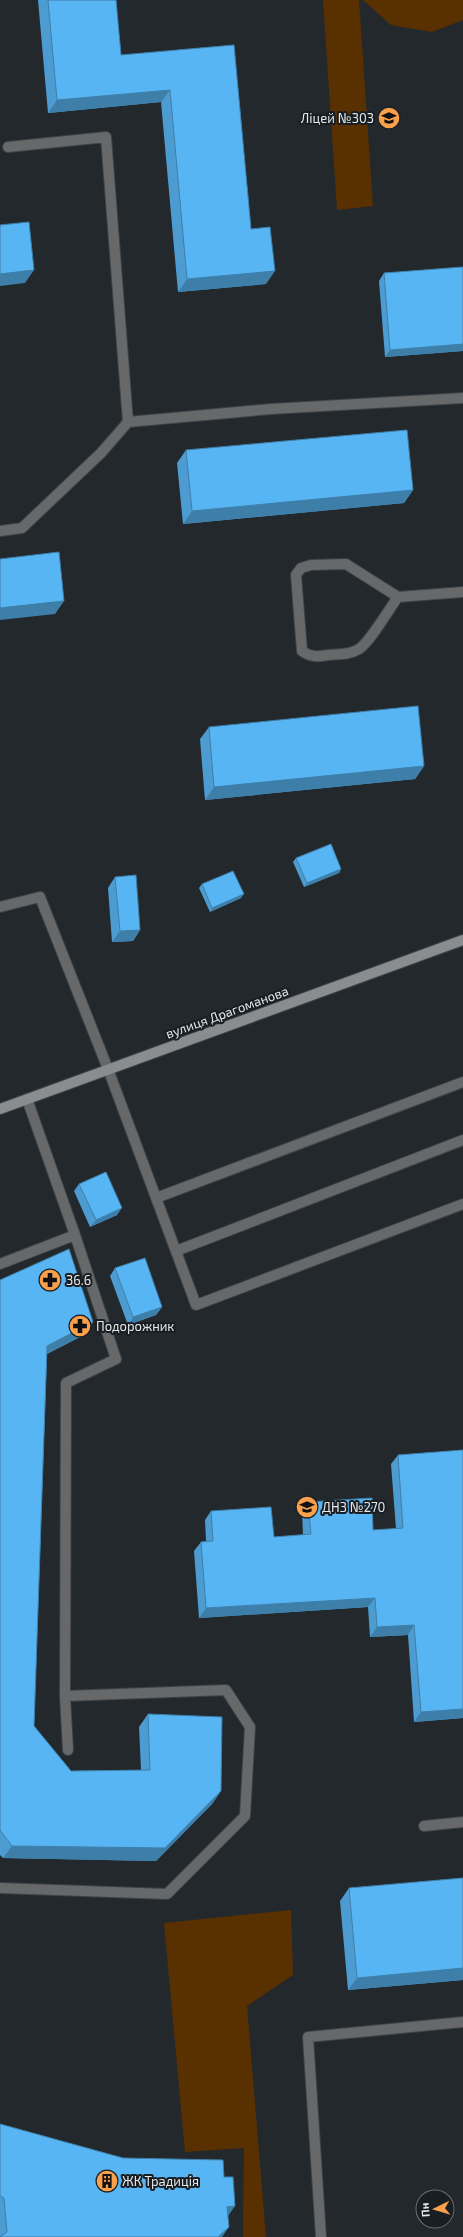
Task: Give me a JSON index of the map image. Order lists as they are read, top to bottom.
{
  "streets": {
    "street": ["вулиця Драгоманова"]
  },
  "places": {
    "school or university": ["Ліцей №303", "ДНЗ №270"],
    "pharmacy": ["36.6", "Подорожник"],
    "building": ["ЖК Традиція"]
  },
  "north": "left"
}
